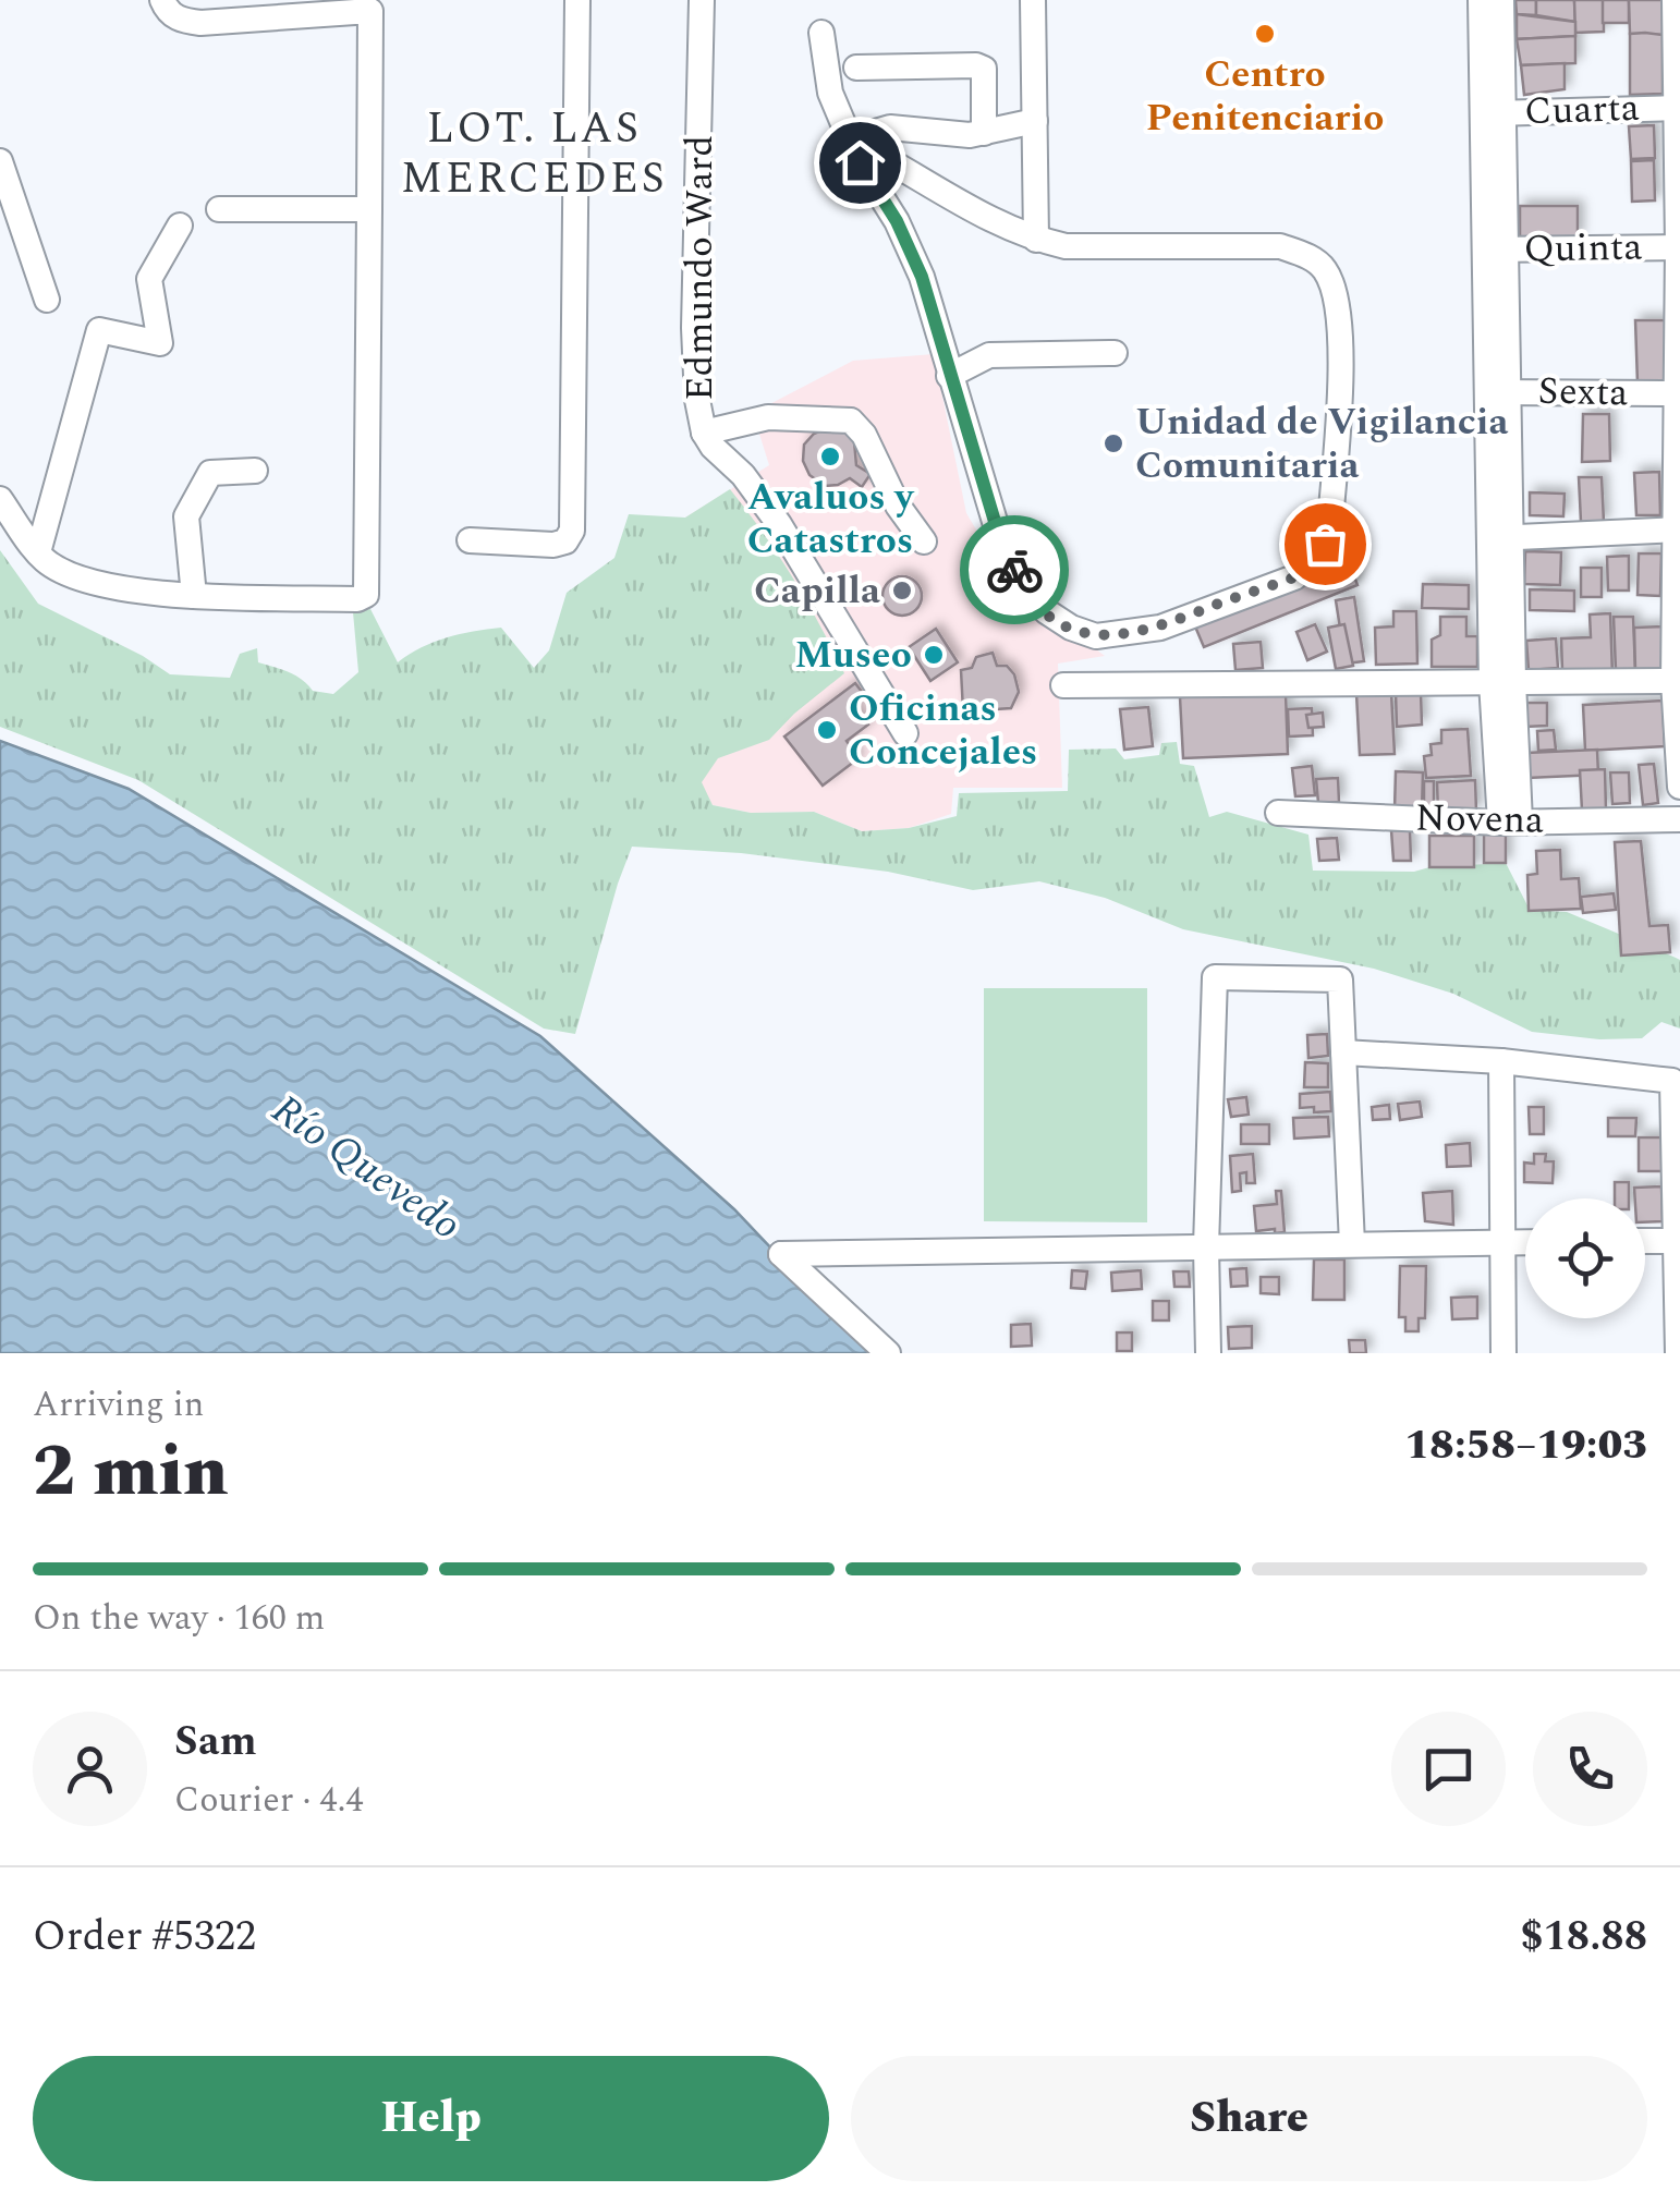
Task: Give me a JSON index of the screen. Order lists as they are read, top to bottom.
{
  "streets": {
    "street": [
      "Cuarta",
      "Quinta",
      "Edmundo Ward",
      "Sexta",
      "Novena"
    ]
  },
  "districts": ["LOT. LAS MERCEDES"],
  "water": ["Río Quevedo"],
  "places": [
    "Centro Penitenciario",
    "Unidad de Vigilancia Comunitaria",
    "Avaluos y Catastros",
    "Capilla",
    "Museo",
    "Oficinas Concejales"
  ],
  "page": {
    "heading": ["2 min", "Arriving in", "18:58–19:03"],
    "panel": [
      "Sam",
      "Courier · 4.4",
      "Order #5322",
      "$18.88"
    ],
    "bar": "On the way · 160 m",
    "buttons": ["Help", "Share"]
  }
}
